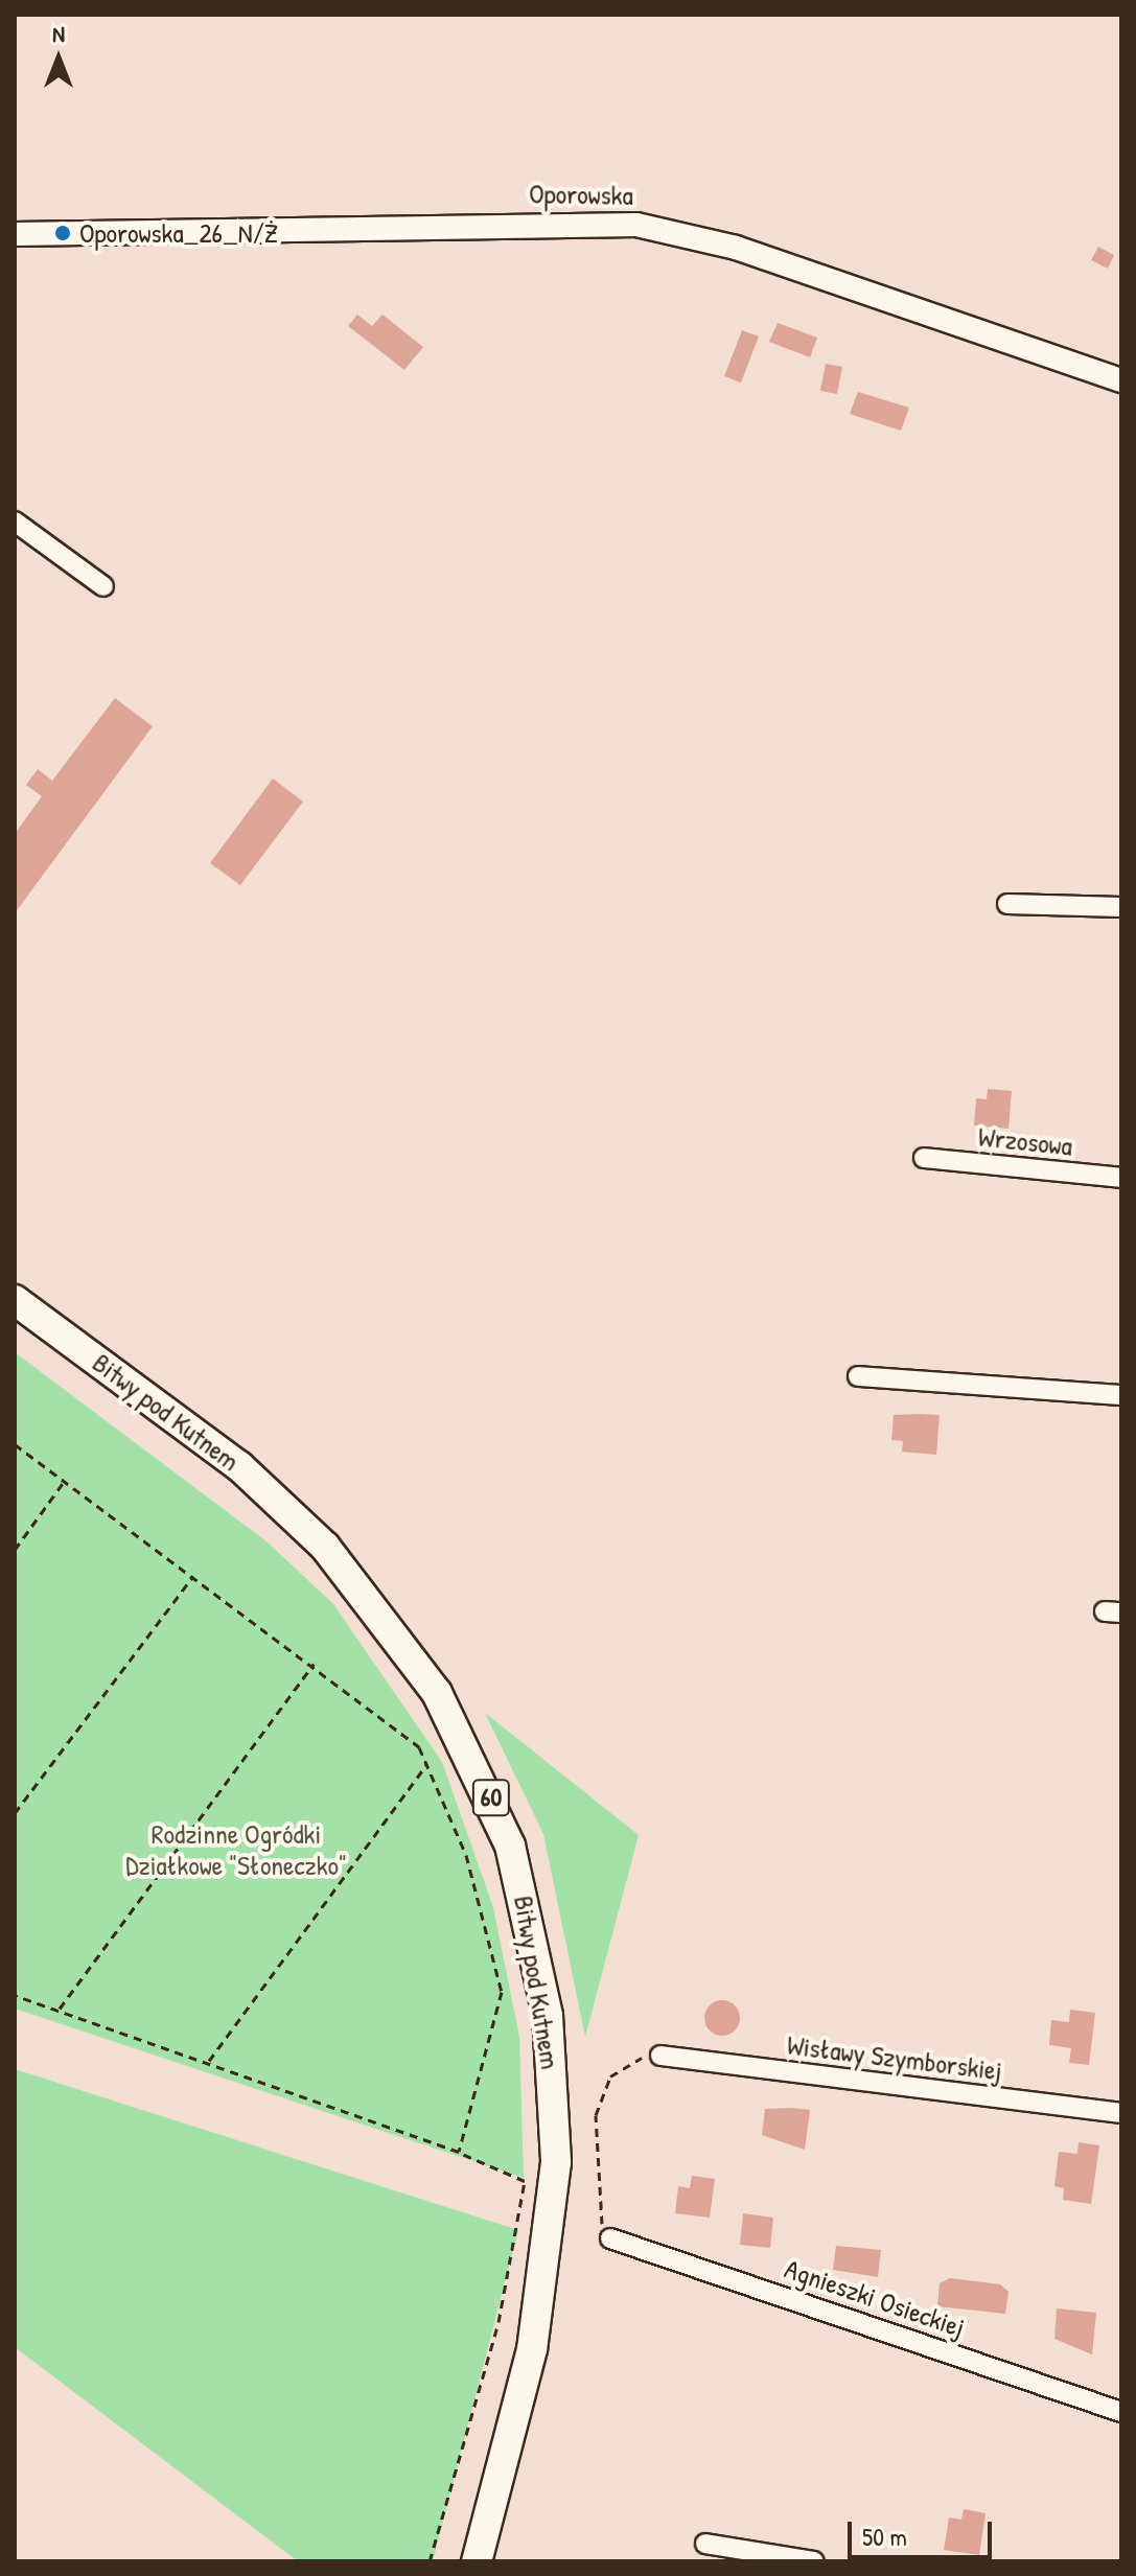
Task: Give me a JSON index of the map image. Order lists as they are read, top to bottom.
{
  "streets": {
    "main road": ["Bitwy pod Kutnem", "60"],
    "street": [
      "Oporowska",
      "Wrzosowa",
      "Wisławy Szymborskiej",
      "Agnieszki Osieckiej"
    ]
  },
  "parks": ["Rodzinne Ogródki Działkowe \"Słoneczko\""],
  "places": ["Oporowska_26_N/Ż"],
  "scale_bar": "50 m",
  "north": "top"
}
